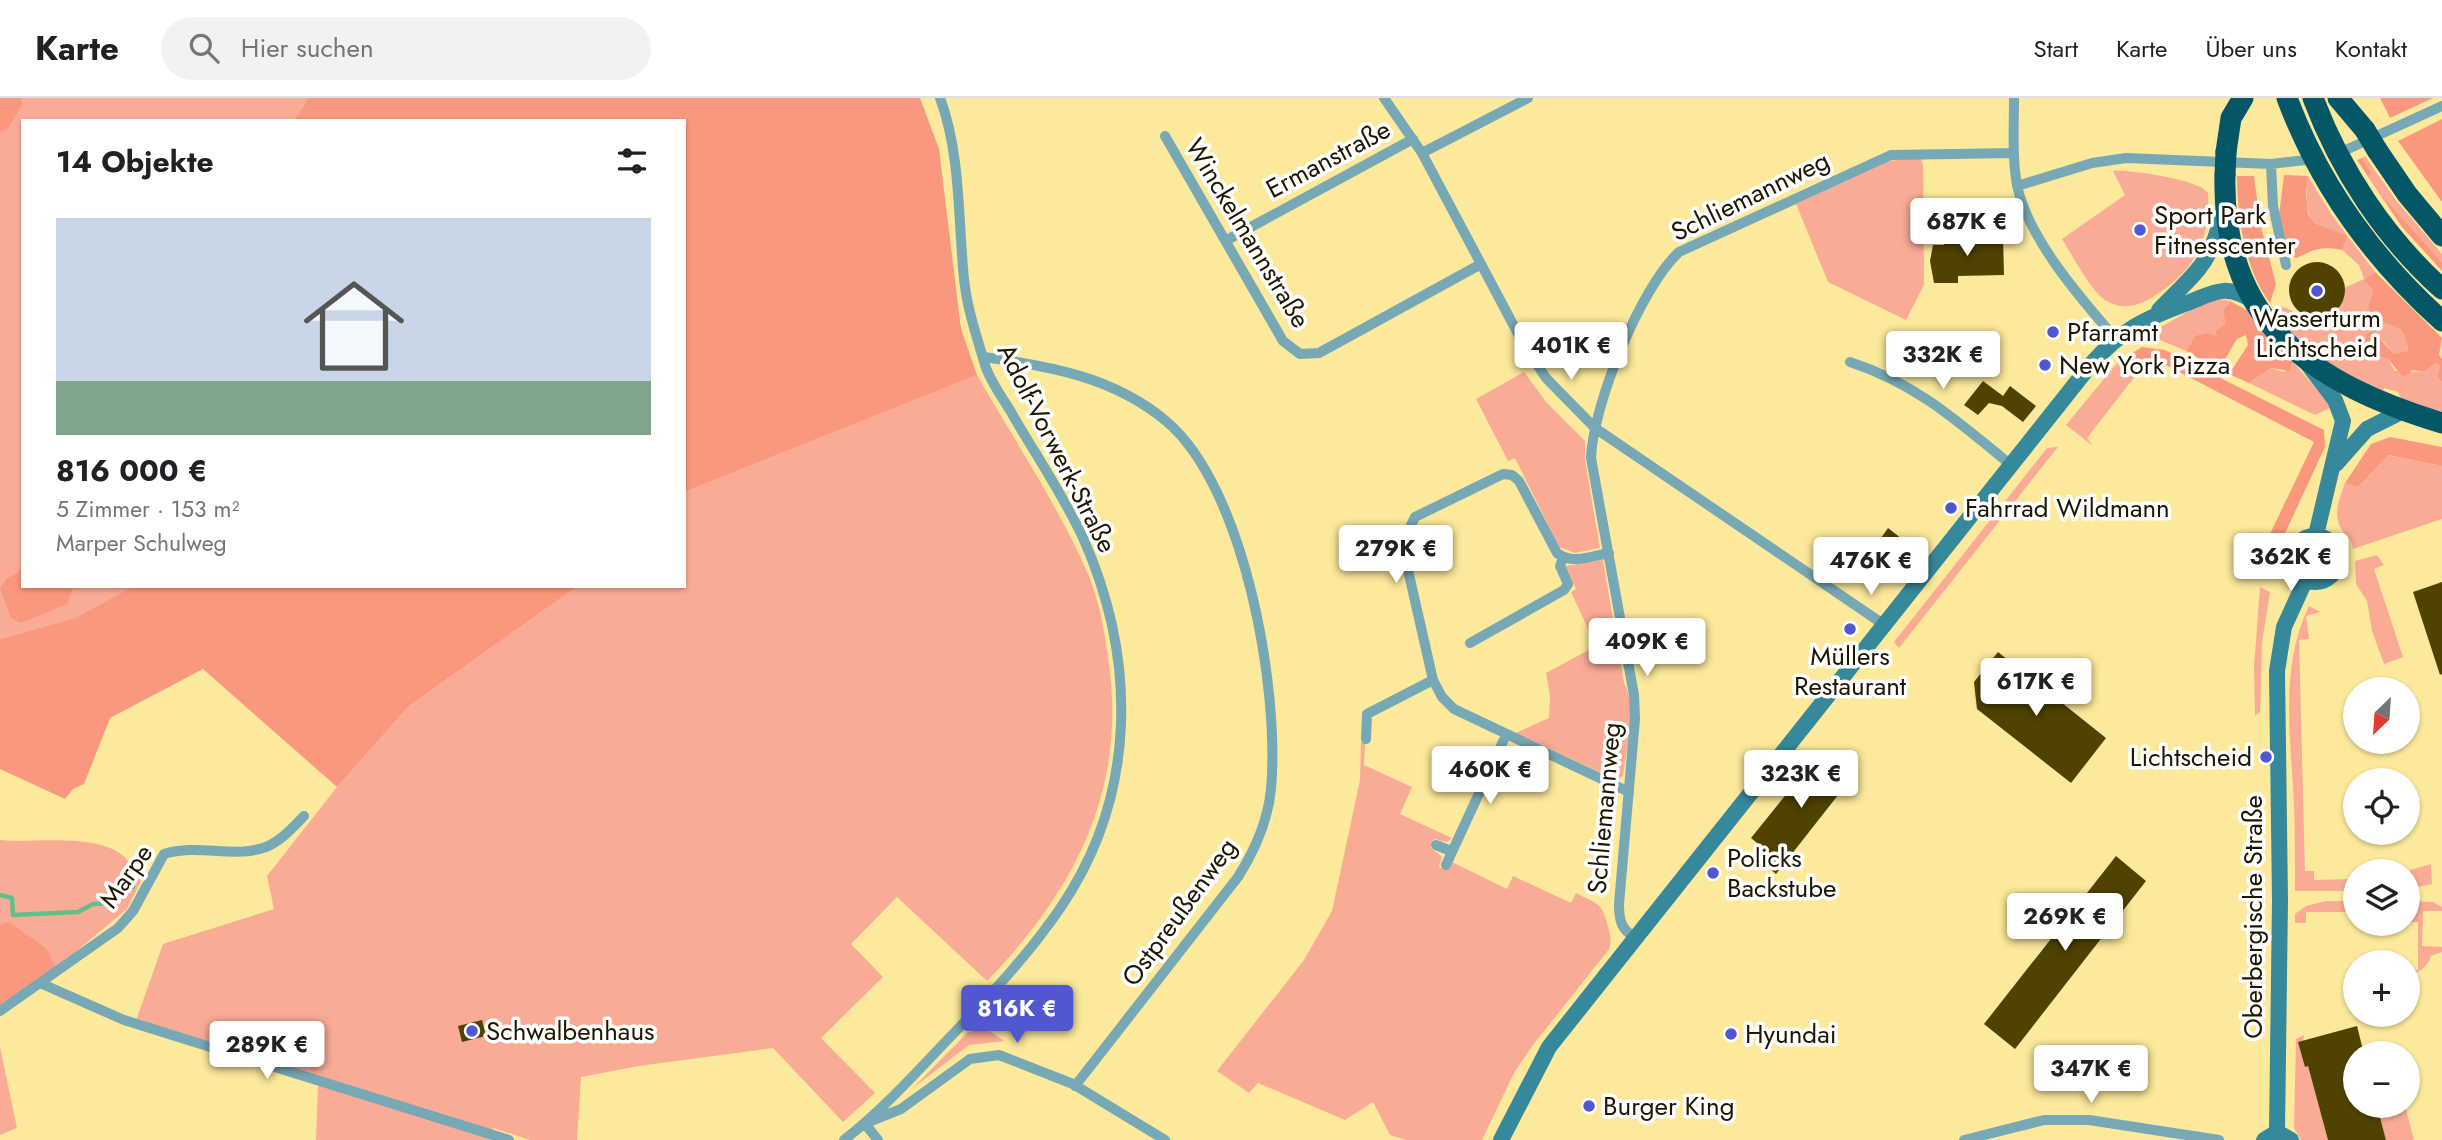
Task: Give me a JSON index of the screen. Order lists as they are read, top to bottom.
{
  "streets": {
    "main road": ["Oberbergische Straße"],
    "street": [
      "Ermanstraße",
      "Schliemannweg",
      "Winckelmannstraße",
      "Adolf-Vorwerk-Straße",
      "Marpe",
      "Ostpreußenweg"
    ]
  },
  "crossings": [
    ["Ermanstraße", "Winckelmannstraße"],
    ["Adolf-Vorwerk-Straße", "Ostpreußenweg"]
  ],
  "places": [
    "Sport Park Fitnesscenter",
    "Wasserturm Lichtscheid",
    "Pfarramt",
    "New York Pizza",
    "Fahrrad Wildmann",
    "Müllers Restaurant",
    "Lichtscheid",
    "Policks Backstube",
    "Schwalbenhaus",
    "Hyundai",
    "Burger King"
  ],
  "north": "bottom left",
  "page": {
    "header": "Karte",
    "search": "Hier suchen",
    "nav": [
      "Start",
      "Karte",
      "Über uns",
      "Kontakt"
    ],
    "heading": "14 Objekte",
    "price": [
      "687K €",
      "401K €",
      "332K €",
      "279K €",
      "362K €",
      "476K €",
      "409K €",
      "617K €",
      "460K €",
      "323K €",
      "269K €",
      "816K €",
      "289K €",
      "347K €"
    ],
    "list": [
      {
        "name": "816 000 €",
        "note": "5 Zimmer · 153 m² · Marper Schulweg"
      }
    ],
    "map_buttons": ["+", "−"]
  }
}
